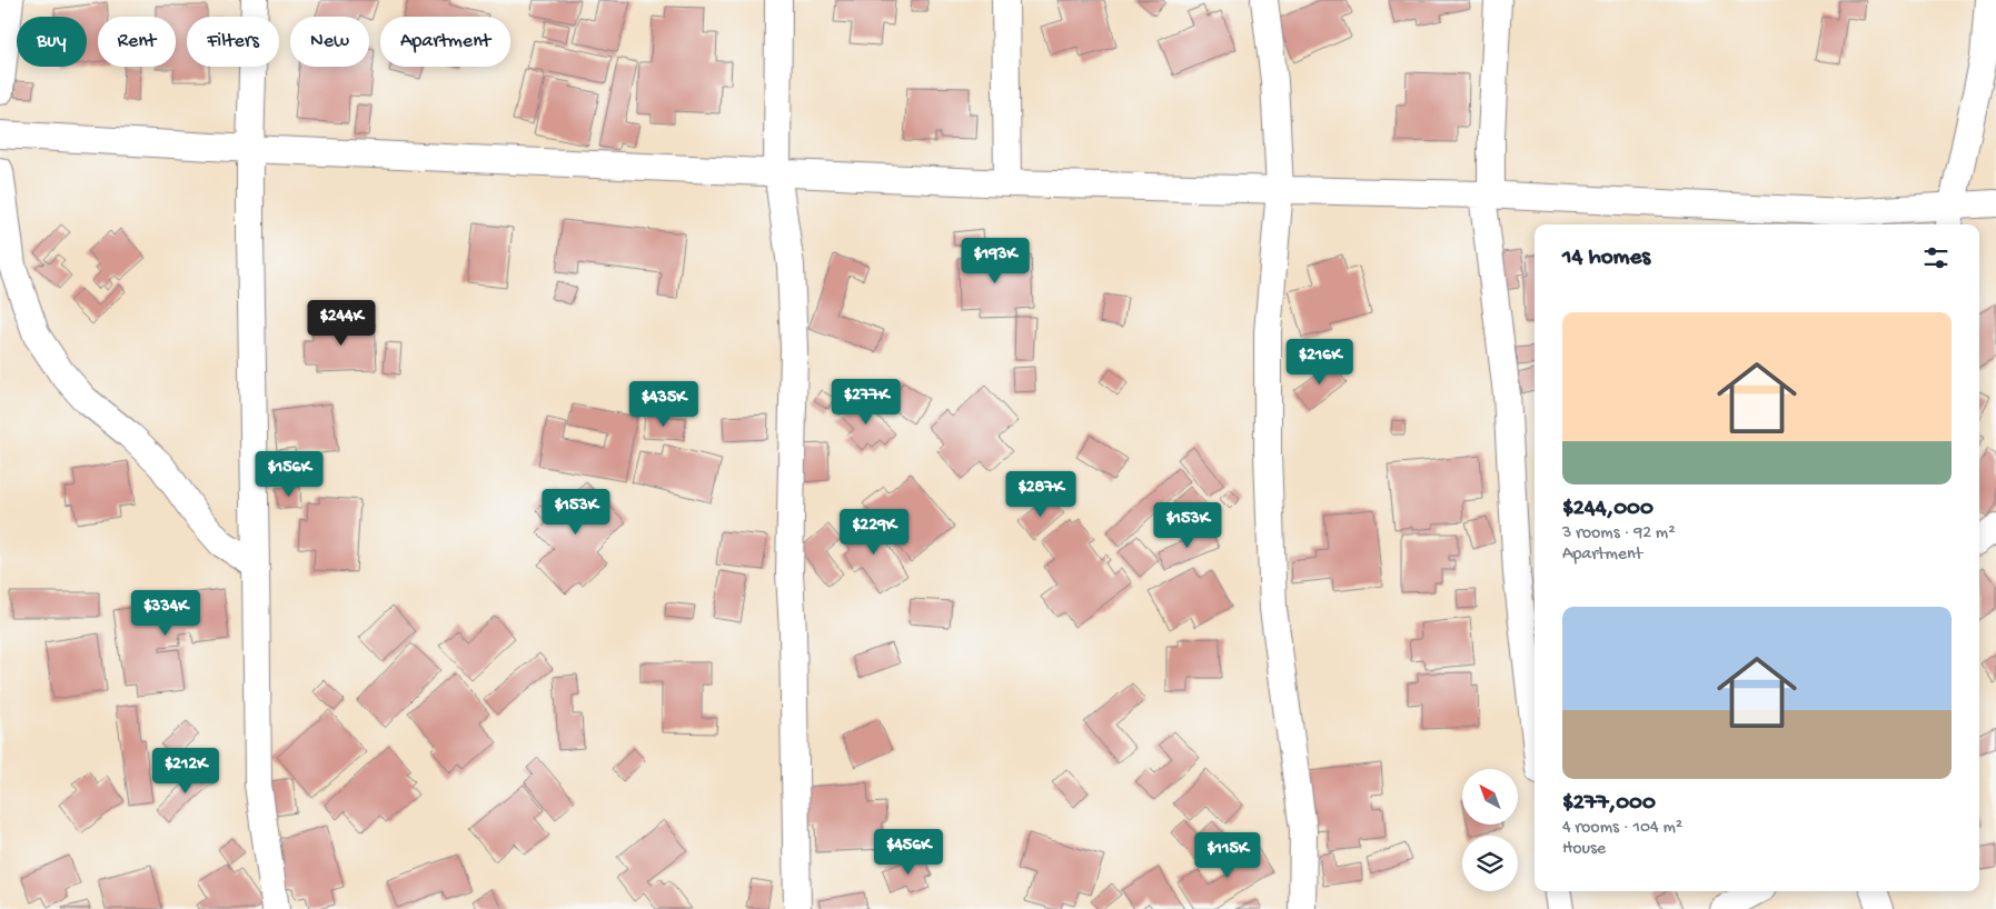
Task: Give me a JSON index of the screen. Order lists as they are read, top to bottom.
{
  "north": "top left",
  "page": {
    "chip": [
      "Buy",
      "Rent",
      "Filters",
      "New",
      "Apartment"
    ],
    "heading": "14 homes",
    "price": [
      "$193K",
      "$244K",
      "$216K",
      "$277K",
      "$435K",
      "$156K",
      "$287K",
      "$153K",
      "$153K",
      "$229K",
      "$334K",
      "$212K",
      "$456K",
      "$115K"
    ],
    "list": [
      {
        "name": "$244,000",
        "note": "3 rooms · 92 m² · Apartment"
      },
      {
        "name": "$277,000",
        "note": "4 rooms · 104 m² · House"
      }
    ]
  }
}
